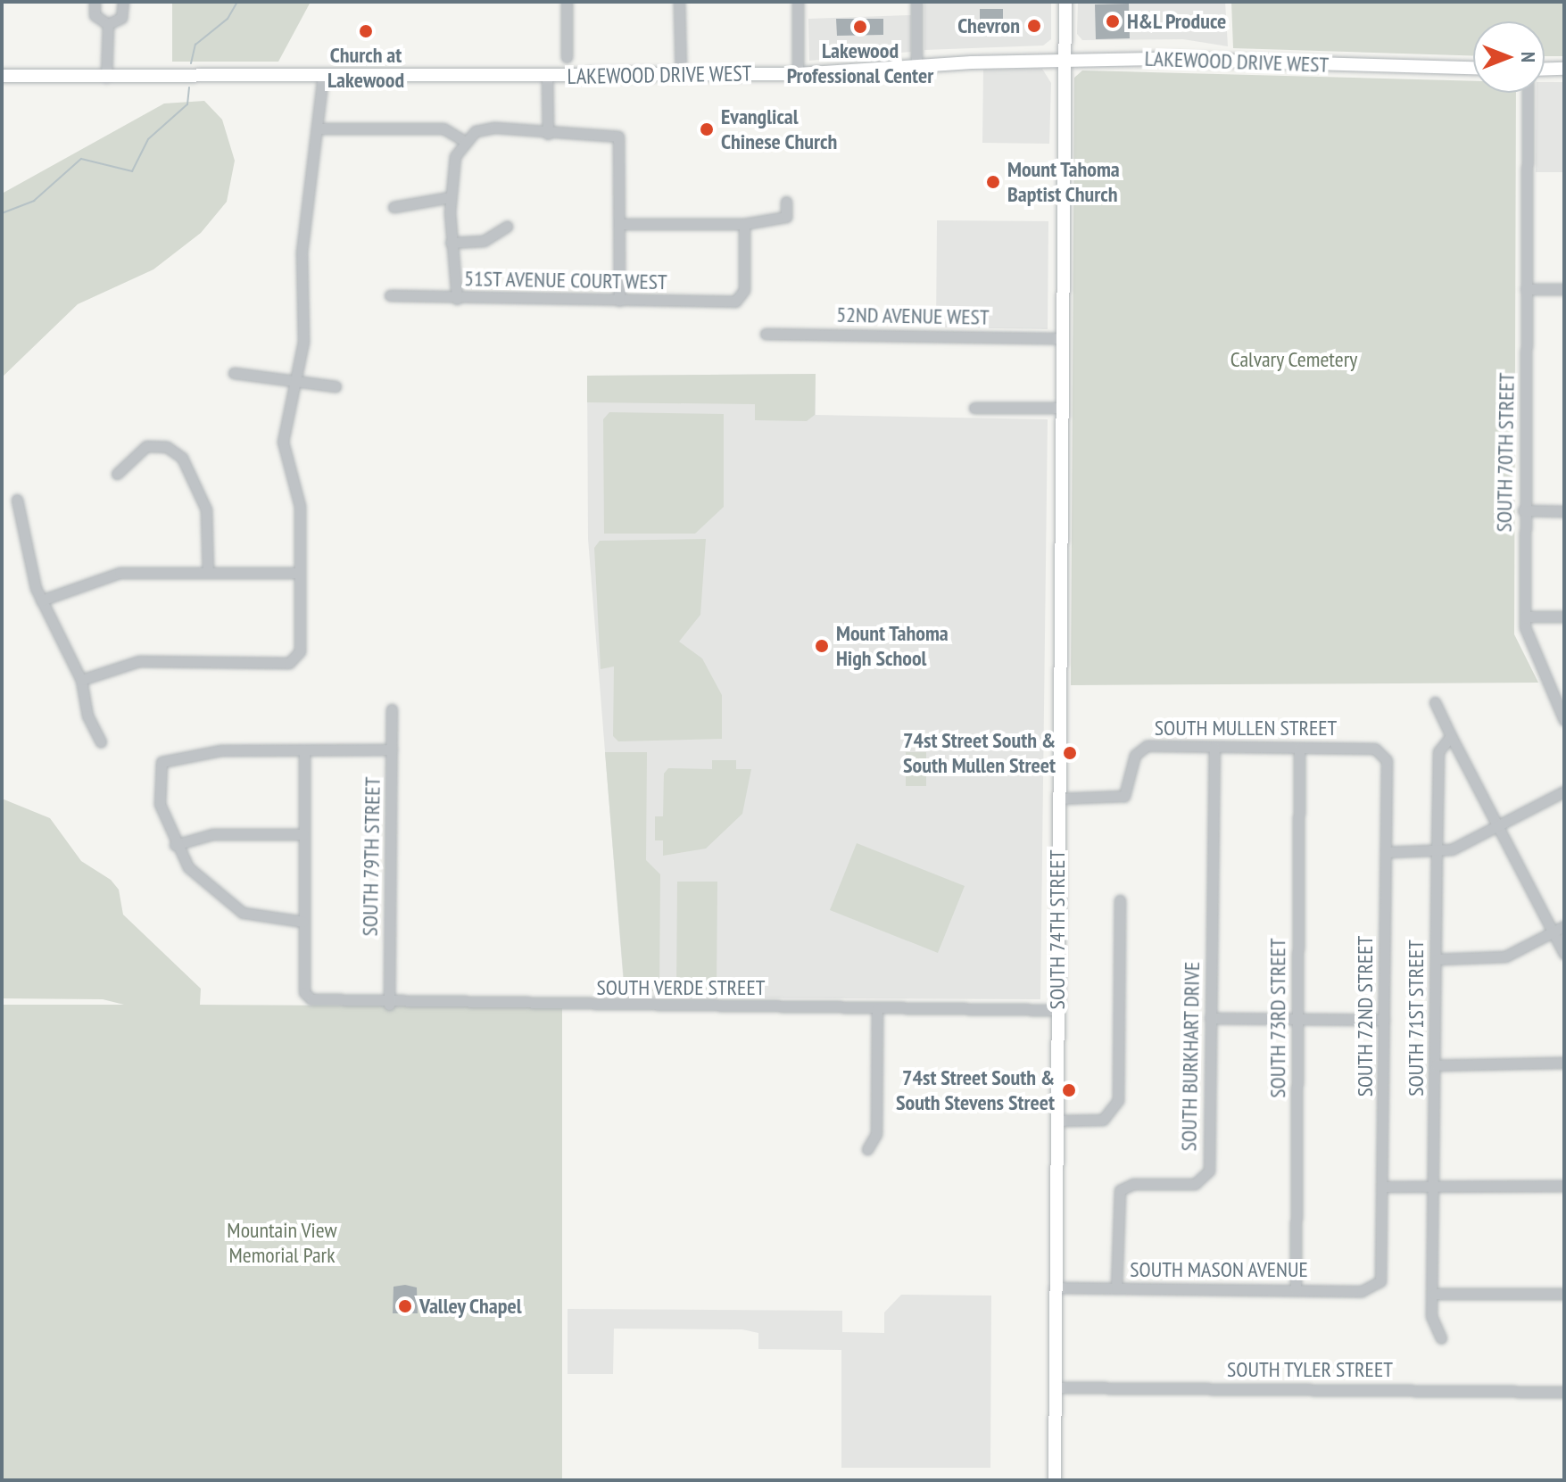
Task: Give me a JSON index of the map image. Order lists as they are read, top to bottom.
{
  "streets": {
    "main road": ["LAKEWOOD DRIVE WEST", "SOUTH 74TH STREET"],
    "street": [
      "51ST AVENUE COURT WEST",
      "52ND AVENUE WEST",
      "SOUTH 70TH STREET",
      "SOUTH MULLEN STREET",
      "SOUTH 79TH STREET",
      "SOUTH VERDE STREET",
      "SOUTH 72ND STREET",
      "SOUTH 73RD STREET",
      "SOUTH 71ST STREET",
      "SOUTH BURKHART DRIVE",
      "SOUTH MASON AVENUE",
      "SOUTH TYLER STREET"
    ]
  },
  "crossings": [
    ["LAKEWOOD DRIVE WEST", "SOUTH 74TH STREET"],
    ["52ND AVENUE WEST", "SOUTH 74TH STREET"],
    ["SOUTH MULLEN STREET", "SOUTH 74TH STREET"],
    ["SOUTH MULLEN STREET", "SOUTH 72ND STREET"],
    ["SOUTH MULLEN STREET", "SOUTH 73RD STREET"],
    ["SOUTH MULLEN STREET", "SOUTH BURKHART DRIVE"],
    ["SOUTH 79TH STREET", "SOUTH VERDE STREET"],
    ["SOUTH 74TH STREET", "SOUTH VERDE STREET"],
    ["SOUTH 74TH STREET", "SOUTH MASON AVENUE"],
    ["SOUTH 74TH STREET", "SOUTH TYLER STREET"],
    ["SOUTH 72ND STREET", "SOUTH MASON AVENUE"],
    ["SOUTH 73RD STREET", "SOUTH MASON AVENUE"],
    ["SOUTH BURKHART DRIVE", "SOUTH MASON AVENUE"]
  ],
  "parks": ["Calvary Cemetery", "Mountain View Memorial Park"],
  "places": [
    "H&L Produce",
    "Chevron",
    "Lakewood Professional Center",
    "Church at Lakewood",
    "Evanglical Chinese Church",
    "Mount Tahoma Baptist Church",
    "Mount Tahoma High School",
    "74st Street South & South Mullen Street",
    "74st Street South & South Stevens Street",
    "Valley Chapel"
  ],
  "north": "right"
}
